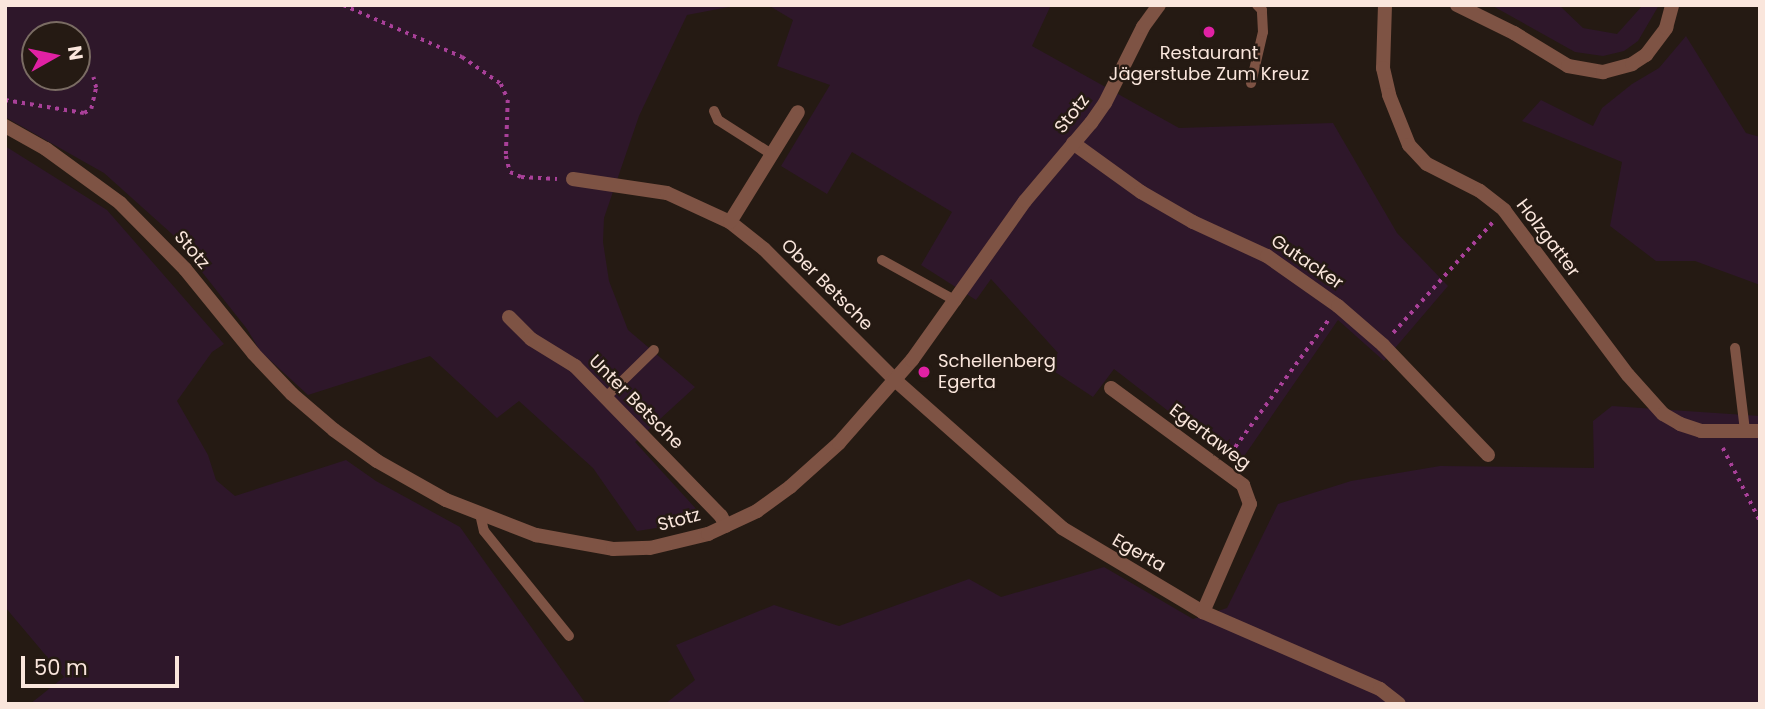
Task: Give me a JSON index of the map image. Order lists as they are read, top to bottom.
{
  "streets": {
    "street": [
      "Stotz",
      "Holzgatter",
      "Gutacker",
      "Ober Betsche",
      "Unter Betsche",
      "Egertaweg",
      "Egerta"
    ]
  },
  "crossings": [
    ["Stotz", "Gutacker"],
    ["Stotz", "Ober Betsche"],
    ["Stotz", "Unter Betsche"],
    ["Stotz", "Egerta"],
    ["Ober Betsche", "Egerta"],
    ["Egertaweg", "Egerta"]
  ],
  "places": ["Restaurant Jägerstube Zum Kreuz", "Schellenberg Egerta"],
  "scale_bar": "50 m",
  "north": "right"
}
